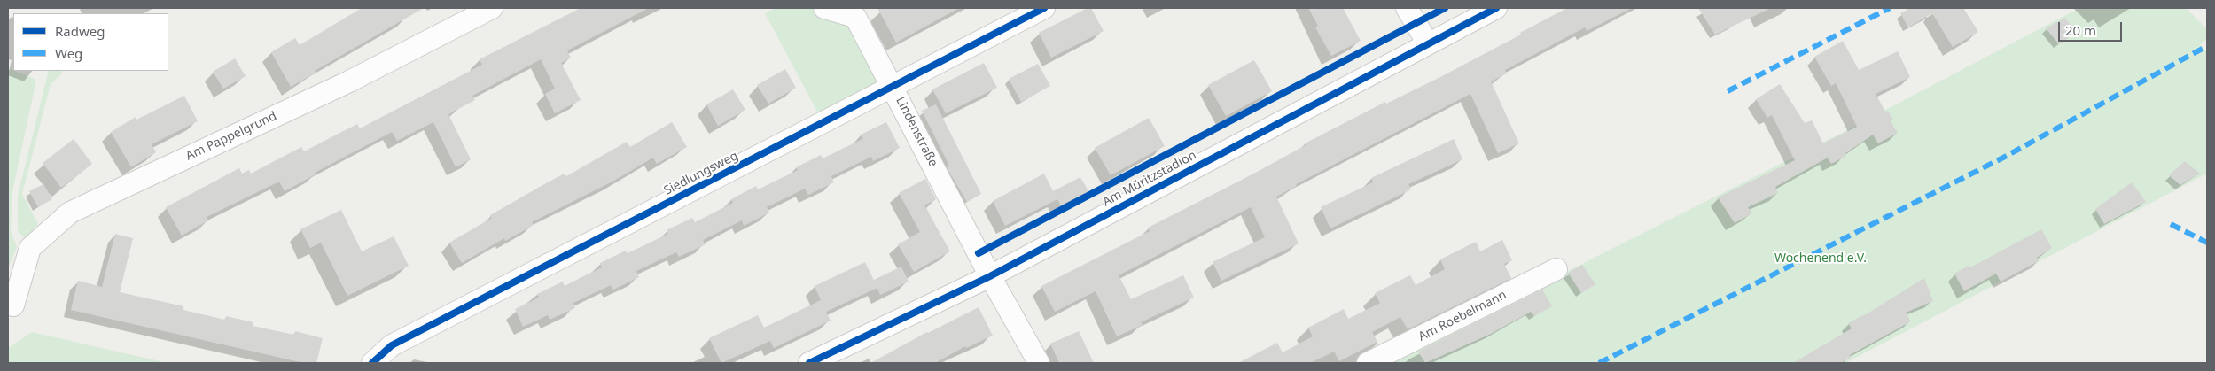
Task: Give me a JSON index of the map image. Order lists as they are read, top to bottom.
{
  "streets": {
    "street": [
      "Lindenstraße",
      "Am Pappelgrund",
      "Siedlungsweg",
      "Am Müritzstadion",
      "Am Roebelmann"
    ]
  },
  "crossings": [
    ["Lindenstraße", "Siedlungsweg"],
    ["Lindenstraße", "Am Müritzstadion"]
  ],
  "parks": ["Wochenend e.V."],
  "legend": ["Radweg", "Weg"],
  "scale_bar": "20 m"
}
